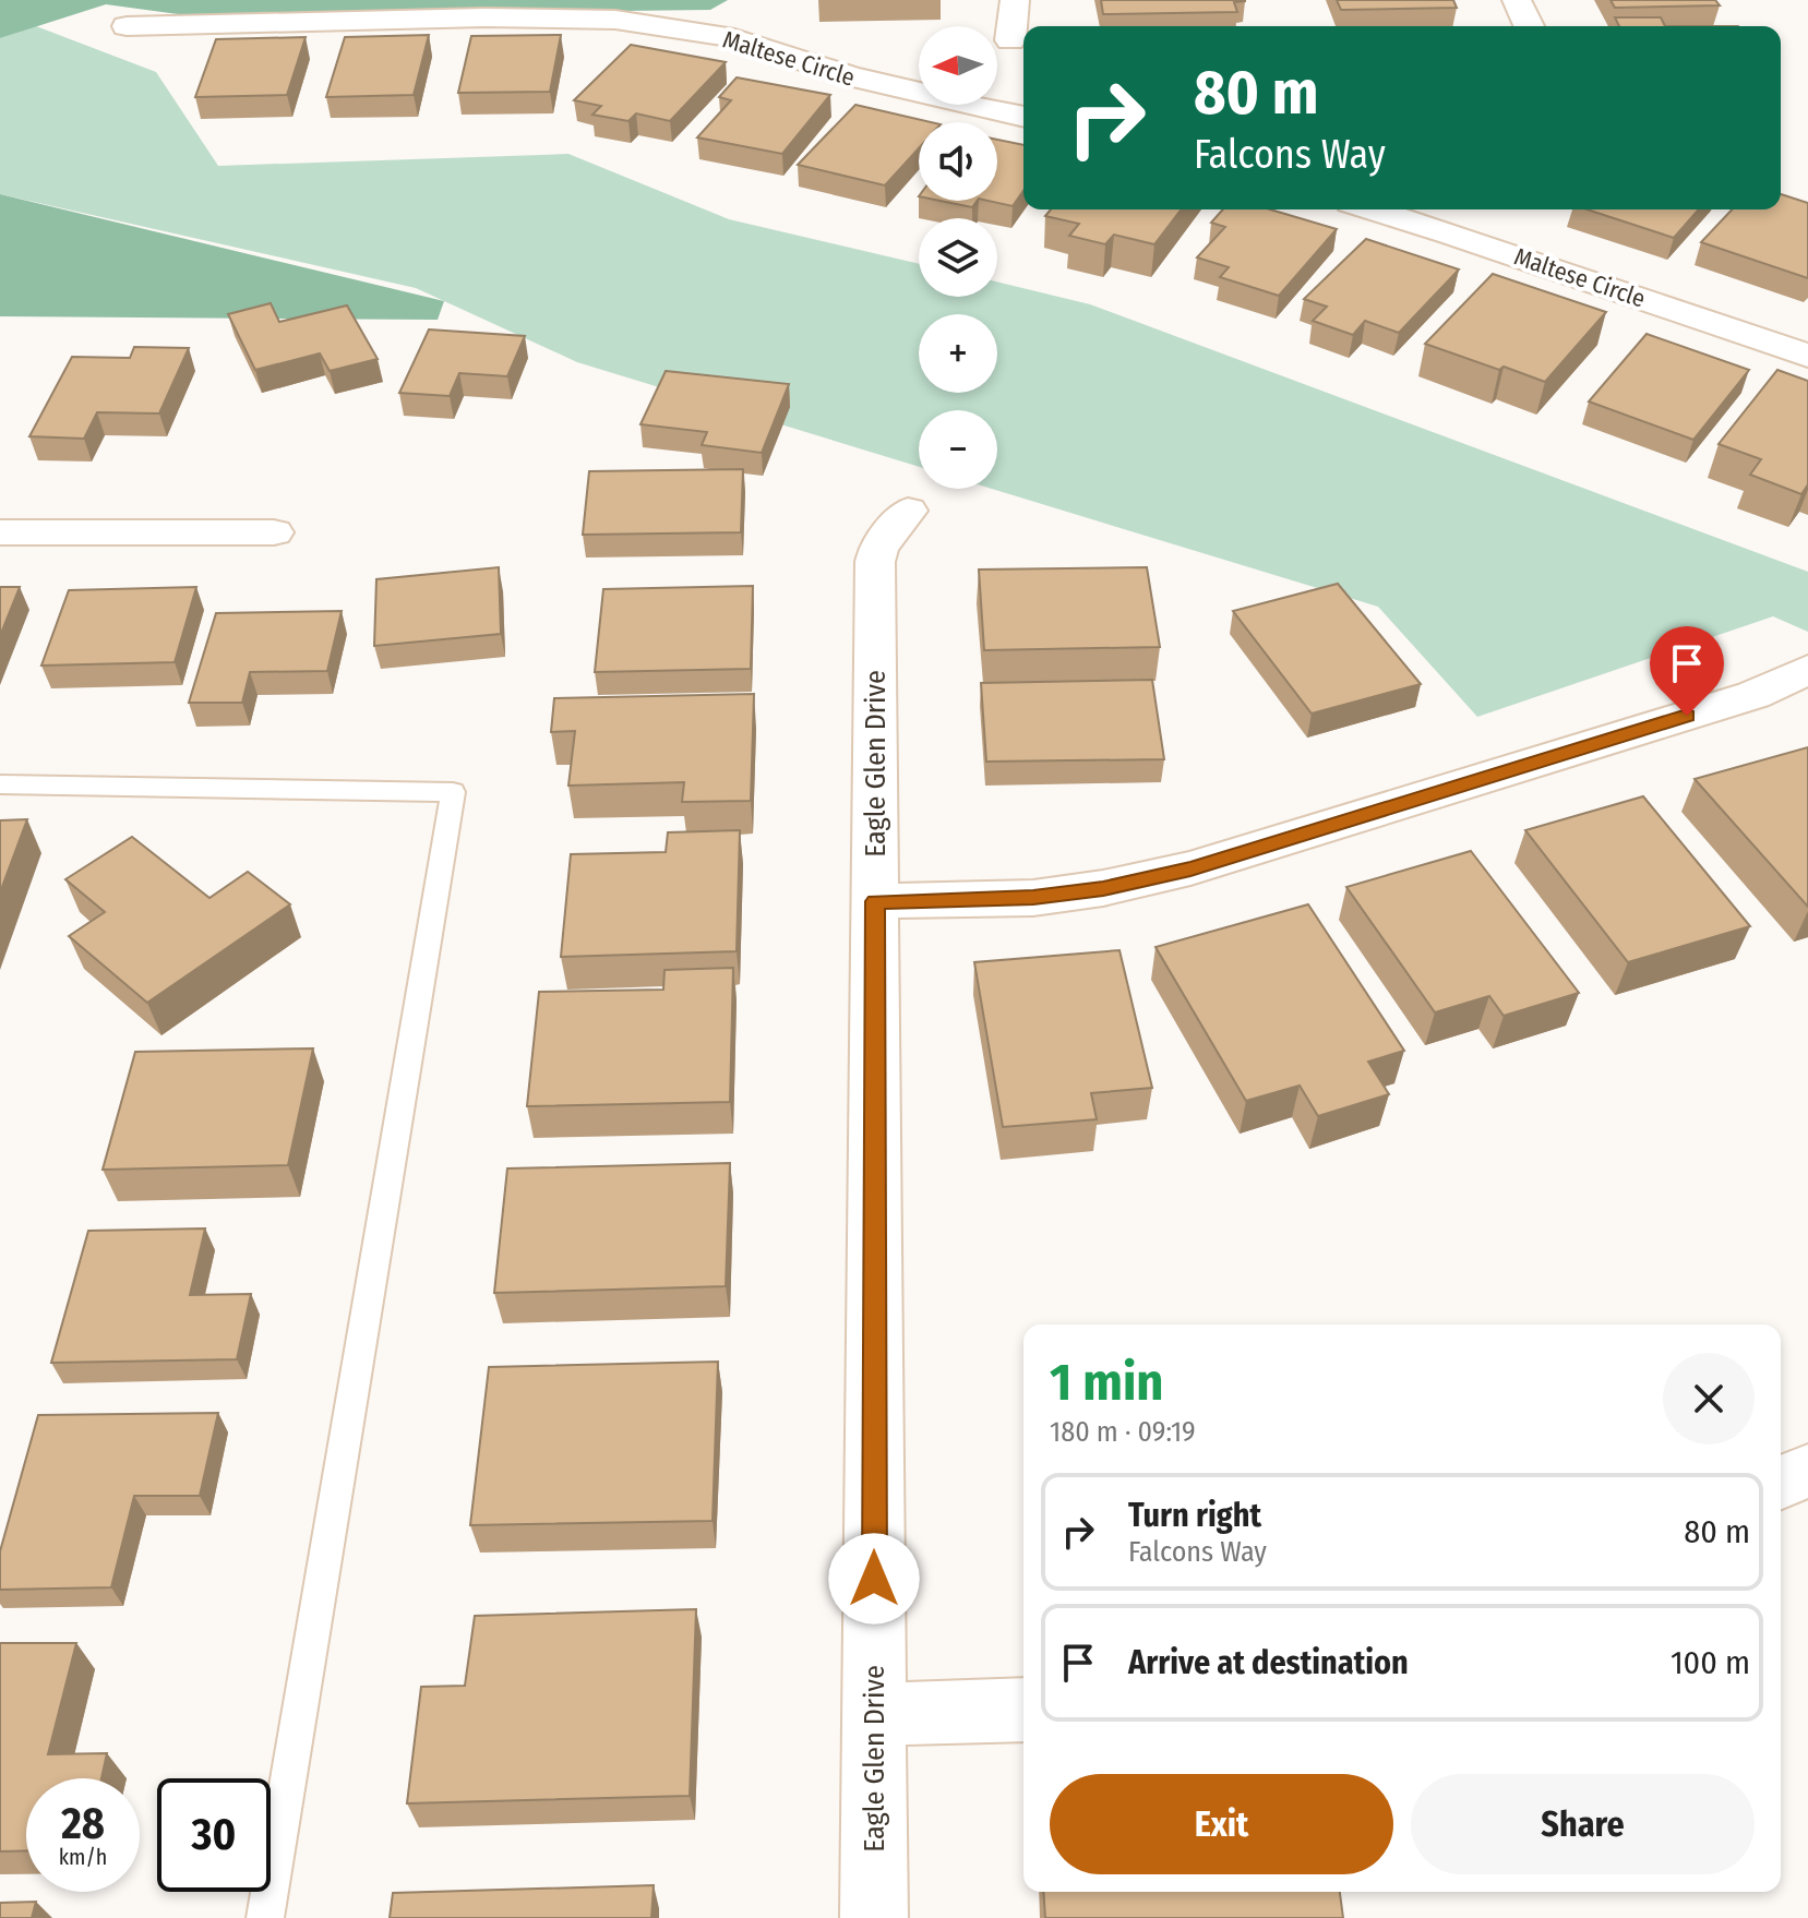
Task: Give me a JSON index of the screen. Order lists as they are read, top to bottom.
{
  "streets": {
    "street": ["Maltese Circle", "Eagle Glen Drive"]
  },
  "north": "left",
  "page": {
    "map_buttons": ["+", "−"],
    "turn": ["80 m", "Falcons Way"],
    "heading": ["1 min", "180 m · 09:19"],
    "list": [
      {
        "name": "Turn right",
        "note": "Falcons Way",
        "value": "80 m"
      },
      {
        "name": "Arrive at destination",
        "value": "100 m"
      }
    ],
    "buttons": ["Exit", "Share"],
    "speed": "28 km/h",
    "limit": "30"
  }
}
